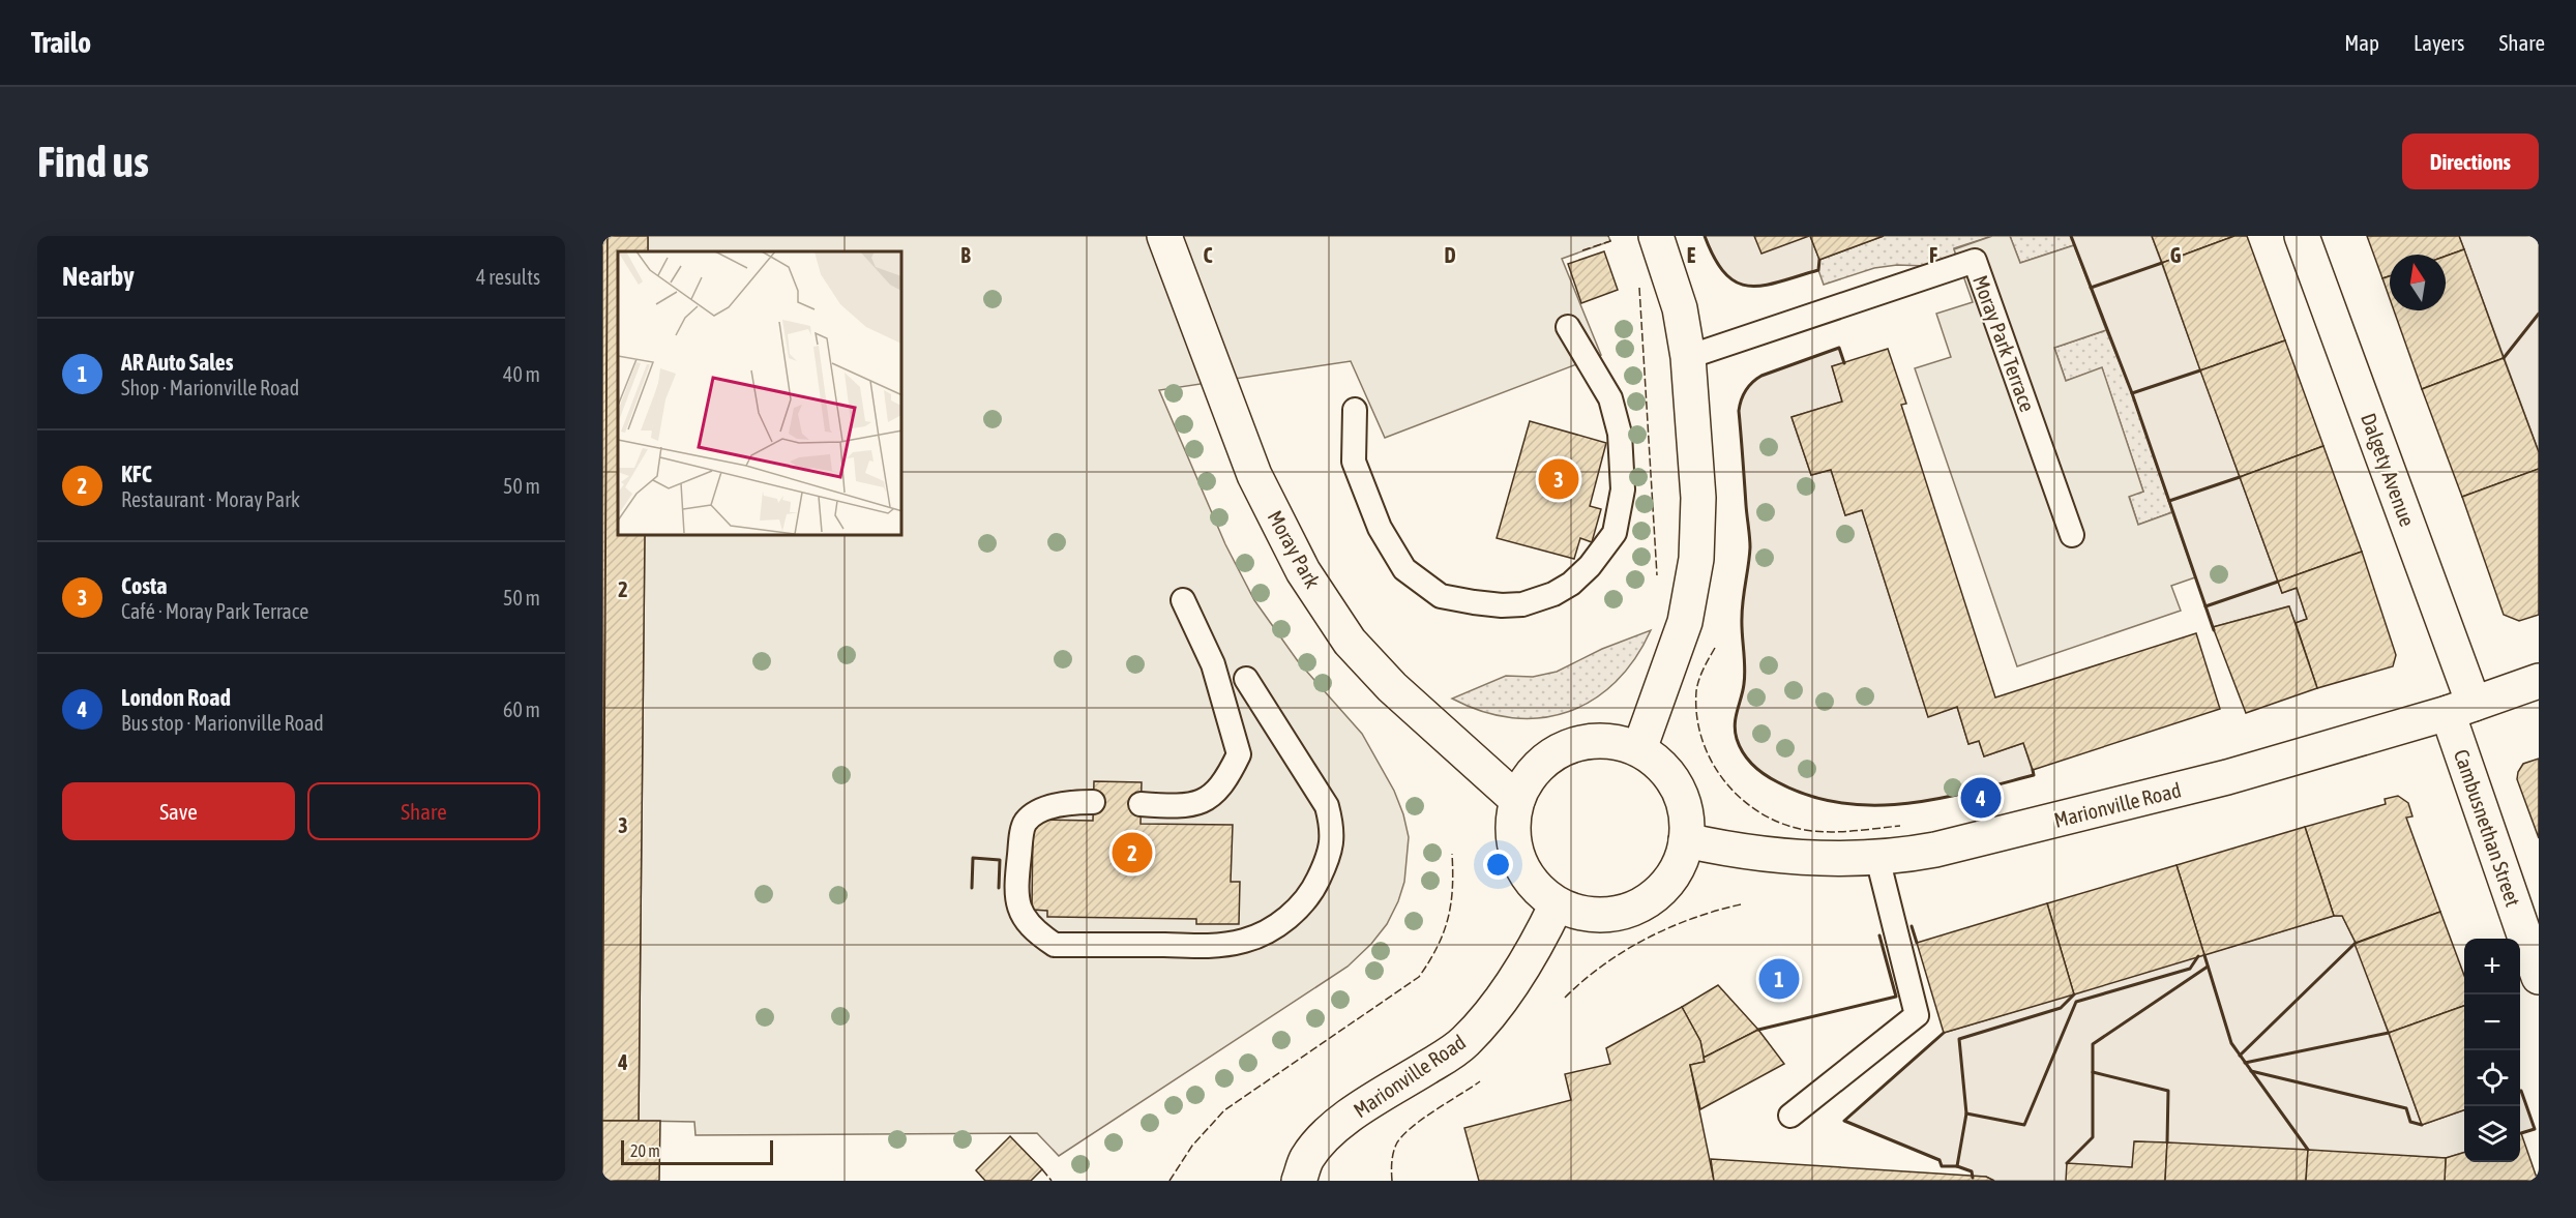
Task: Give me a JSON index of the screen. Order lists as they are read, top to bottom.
{
  "streets": {
    "street": [
      "Dalgety Avenue",
      "Moray Park",
      "Marionville Road",
      "Cambusnethan Street"
    ],
    "lane": ["Moray Park Terrace"]
  },
  "crossings": [
    ["Dalgety Avenue", "Marionville Road"],
    ["Dalgety Avenue", "Cambusnethan Street"],
    ["Moray Park", "Marionville Road"],
    ["Marionville Road", "Cambusnethan Street"]
  ],
  "scale_bar": "20 m",
  "north": "top",
  "page": {
    "header": "Trailo",
    "nav": ["Map", "Layers", "Share"],
    "buttons": [
      "Directions",
      ["Save", "Share"]
    ],
    "title": "Find us",
    "heading": ["Nearby", "4 results"],
    "list": [
      {
        "mark": "1",
        "name": "AR Auto Sales",
        "note": "Shop · Marionville Road",
        "value": "40 m"
      },
      {
        "mark": "2",
        "name": "KFC",
        "note": "Restaurant · Moray Park",
        "value": "50 m"
      },
      {
        "mark": "3",
        "name": "Costa",
        "note": "Café · Moray Park Terrace",
        "value": "50 m"
      },
      {
        "mark": "4",
        "name": "London Road",
        "note": "Bus stop · Marionville Road",
        "value": "60 m"
      }
    ],
    "pins": [
      "3",
      "4",
      "2",
      "1"
    ],
    "map_buttons": ["+", "−"],
    "scale": "20 m"
  },
  "grid": {
    "columns": [
      "B",
      "C",
      "D",
      "E",
      "F",
      "G"
    ],
    "rows": ["2", "3", "4"]
  }
}
